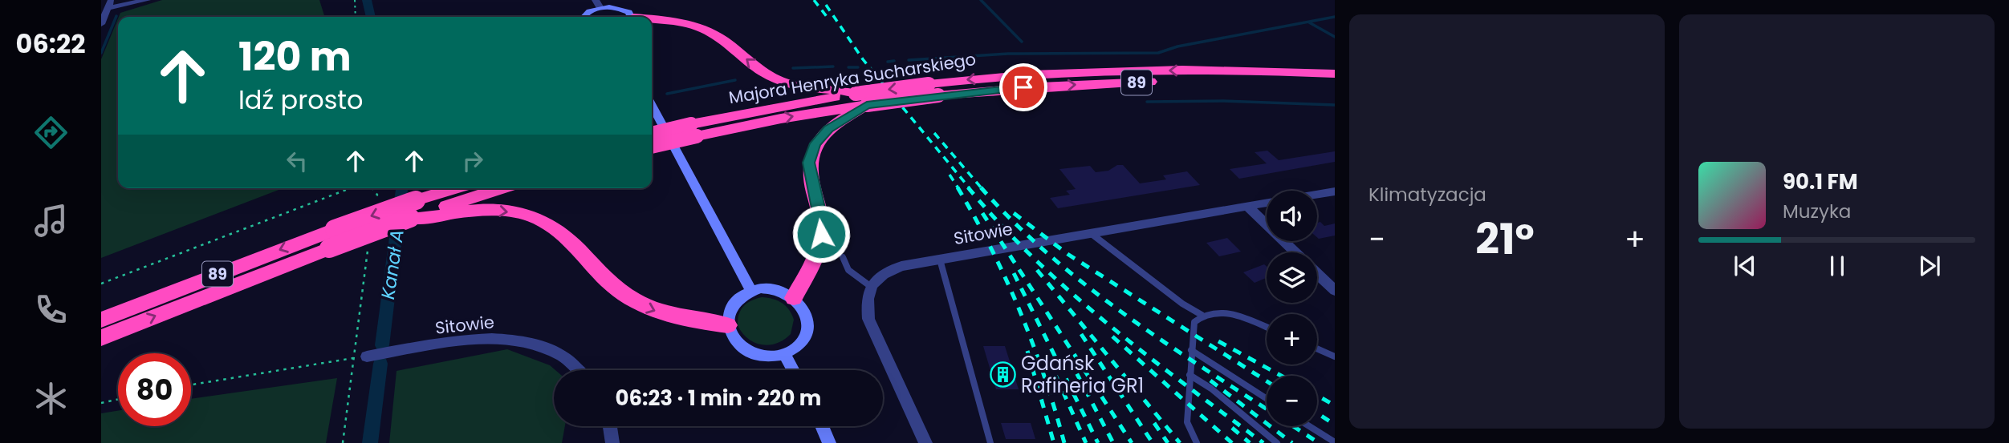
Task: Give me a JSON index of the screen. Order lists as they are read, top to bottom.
{
  "streets": {
    "highway": ["Majora Henryka Sucharskiego", "89"],
    "street": ["Sitowie"]
  },
  "water": ["Kanał A"],
  "places": {
    "building": ["Gdańsk Rafineria GR1"]
  },
  "page": {
    "tabs": "06:22",
    "tile": "Klimatyzacja",
    "turn": ["120 m", "Idź prosto"],
    "song": ["90.1 FM", "Muzyka"],
    "map_buttons": ["+", "−"],
    "heat": ["−", "21°", "+"],
    "limit": "80",
    "trip": "06:23 · 1 min · 220 m"
  }
}
